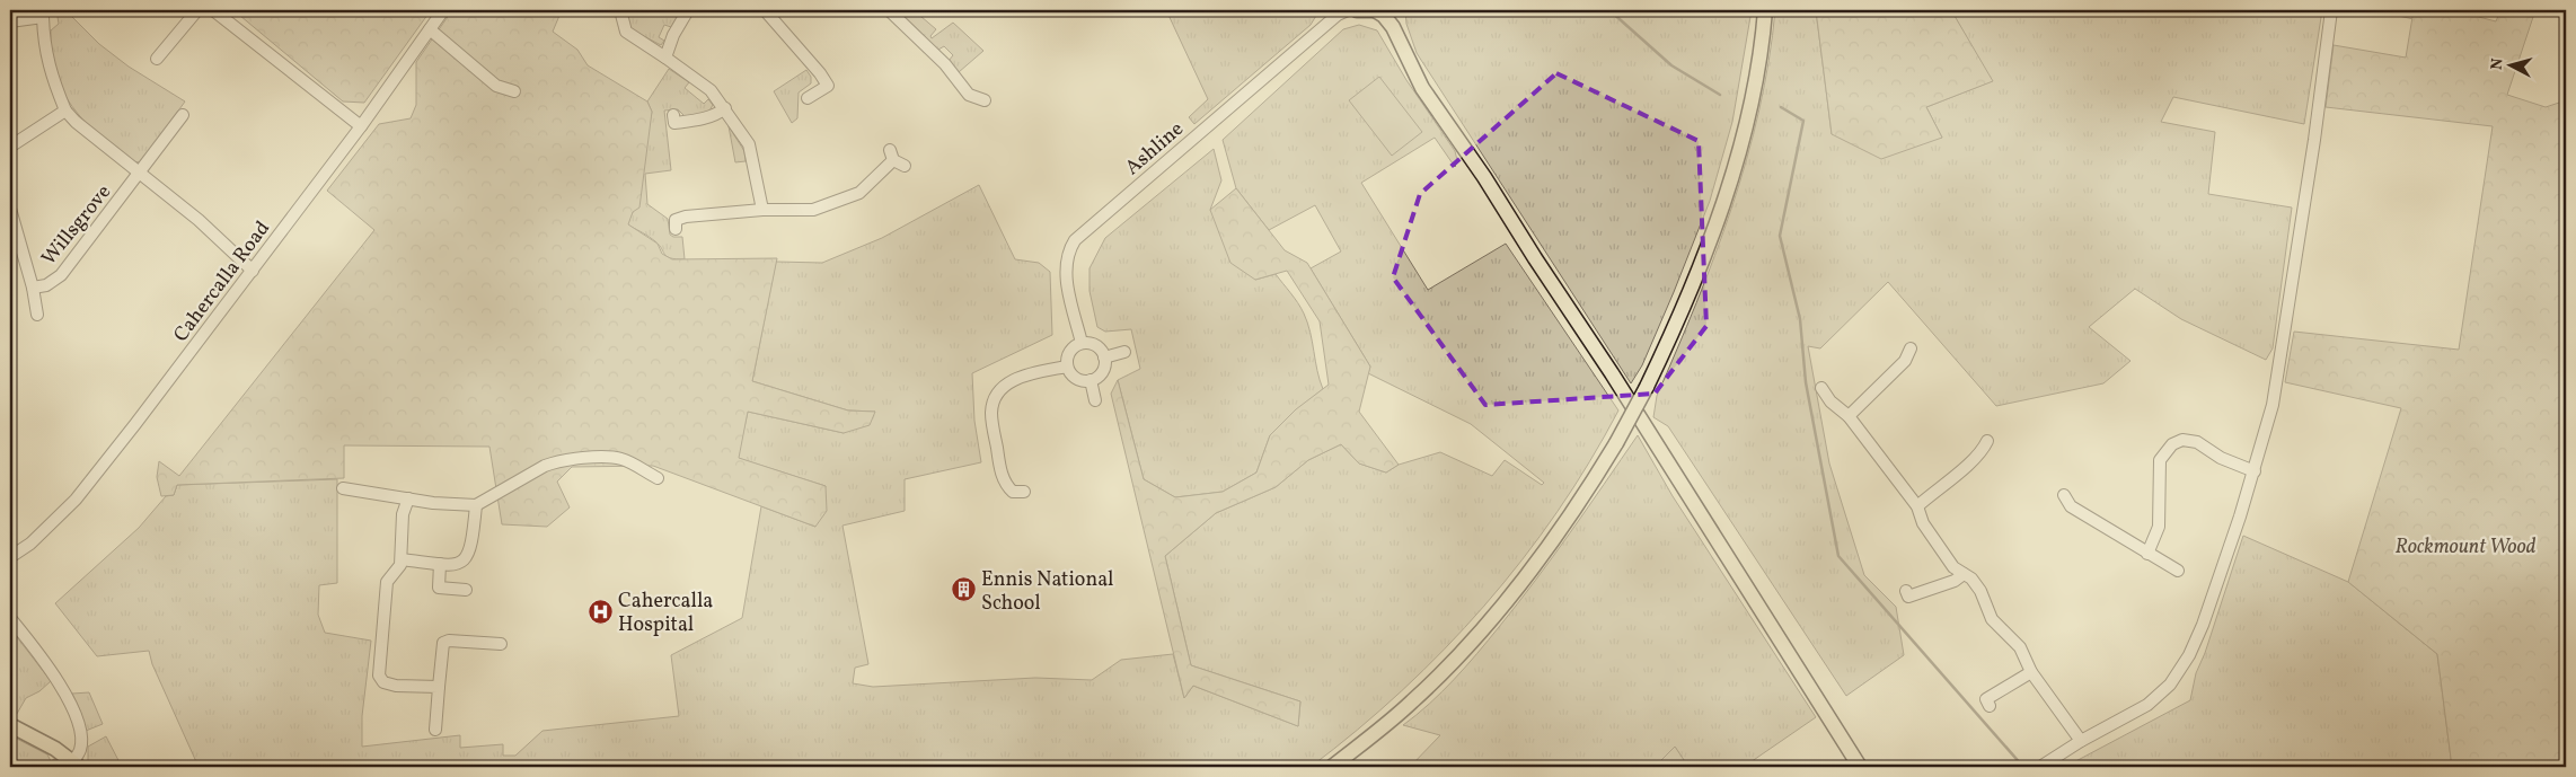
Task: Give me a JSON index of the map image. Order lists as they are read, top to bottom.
{
  "streets": {
    "street": ["Ashline", "Willsgrove", "Cahercalla Road"]
  },
  "parks": ["Rockmount Wood"],
  "places": {
    "building": ["Ennis National School"],
    "hospital": ["Cahercalla Hospital"]
  },
  "north": "left"
}
